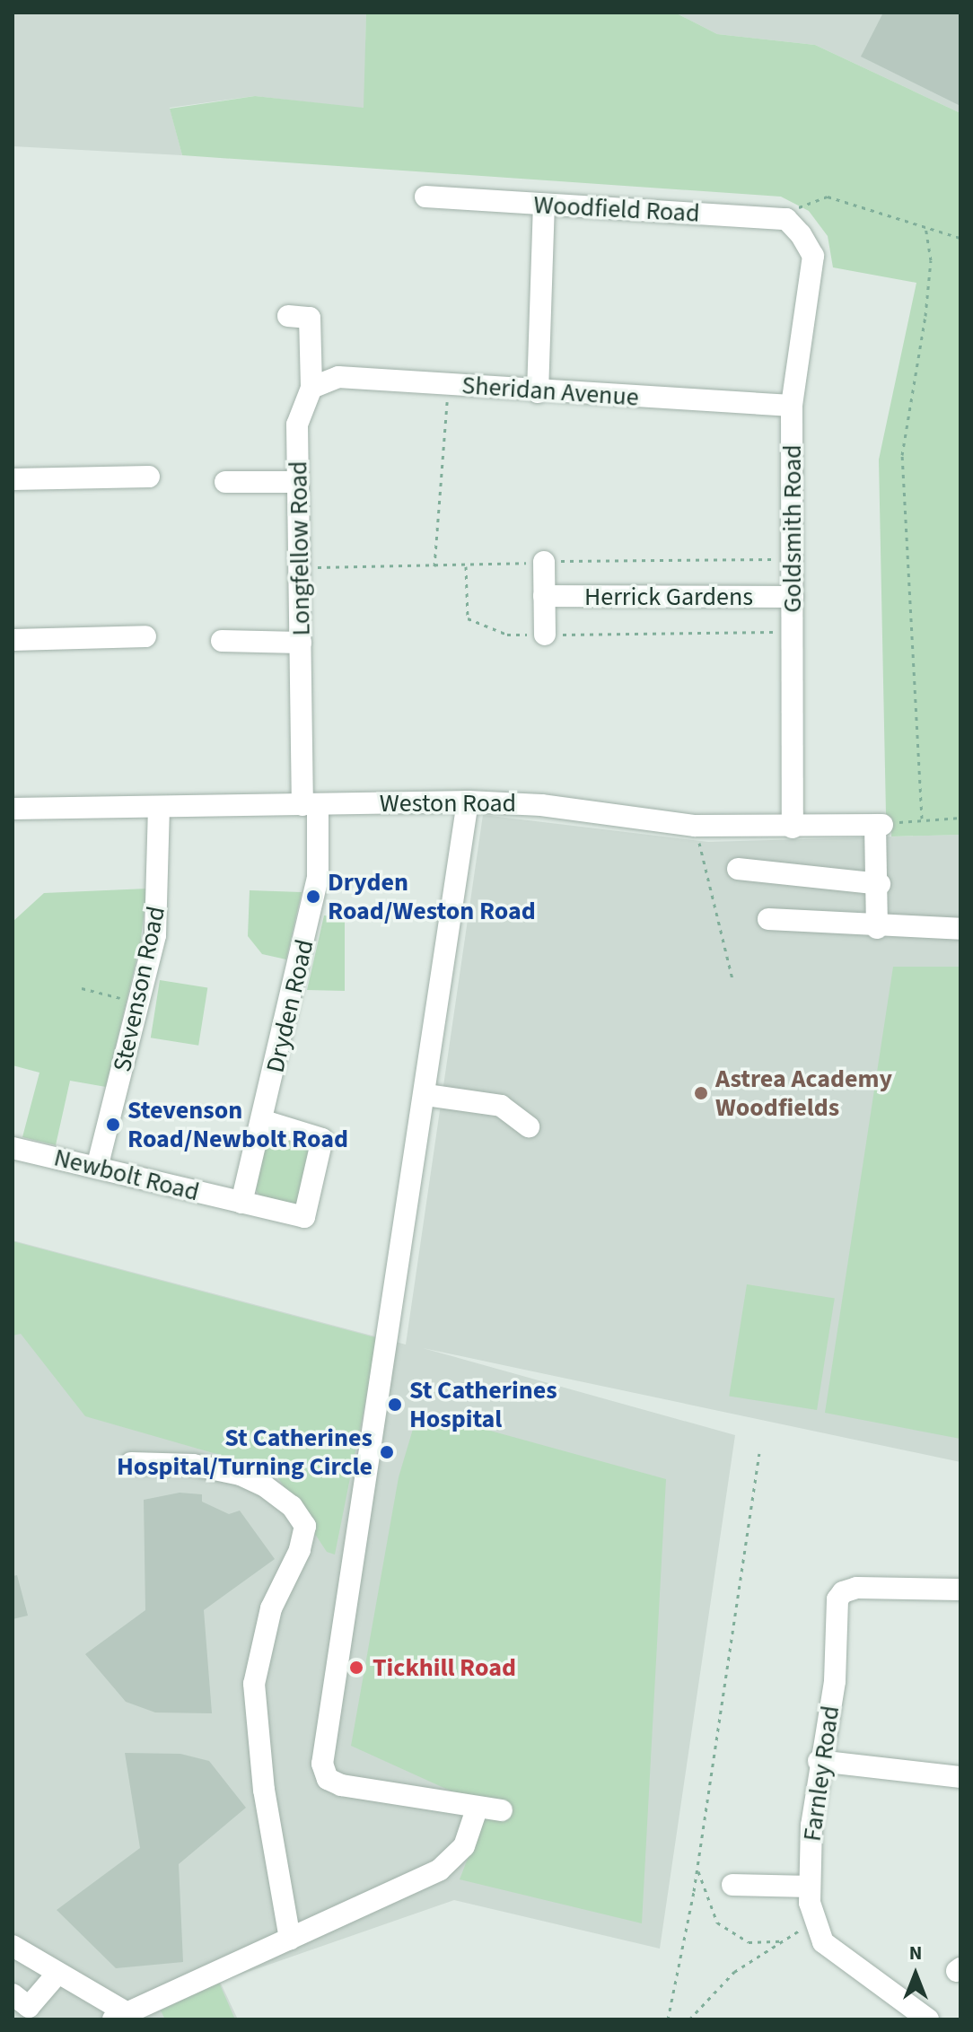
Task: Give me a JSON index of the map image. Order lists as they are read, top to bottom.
{
  "streets": {
    "street": [
      "Woodfield Road",
      "Sheridan Avenue",
      "Goldsmith Road",
      "Longfellow Road",
      "Herrick Gardens",
      "Weston Road",
      "Stevenson Road",
      "Dryden Road",
      "Newbolt Road",
      "Farnley Road"
    ]
  },
  "crossings": [
    ["Woodfield Road", "Goldsmith Road"],
    ["Sheridan Avenue", "Goldsmith Road"],
    ["Sheridan Avenue", "Longfellow Road"],
    ["Goldsmith Road", "Herrick Gardens"],
    ["Goldsmith Road", "Weston Road"],
    ["Longfellow Road", "Weston Road"],
    ["Longfellow Road", "Dryden Road"],
    ["Weston Road", "Stevenson Road"],
    ["Weston Road", "Dryden Road"],
    ["Stevenson Road", "Newbolt Road"],
    ["Dryden Road", "Newbolt Road"]
  ],
  "places": [
    "Dryden Road/Weston Road",
    "Astrea Academy Woodfields",
    "Stevenson Road/Newbolt Road",
    "St Catherines Hospital",
    "St Catherines Hospital/Turning Circle",
    "Tickhill Road"
  ],
  "north": "top"
}
